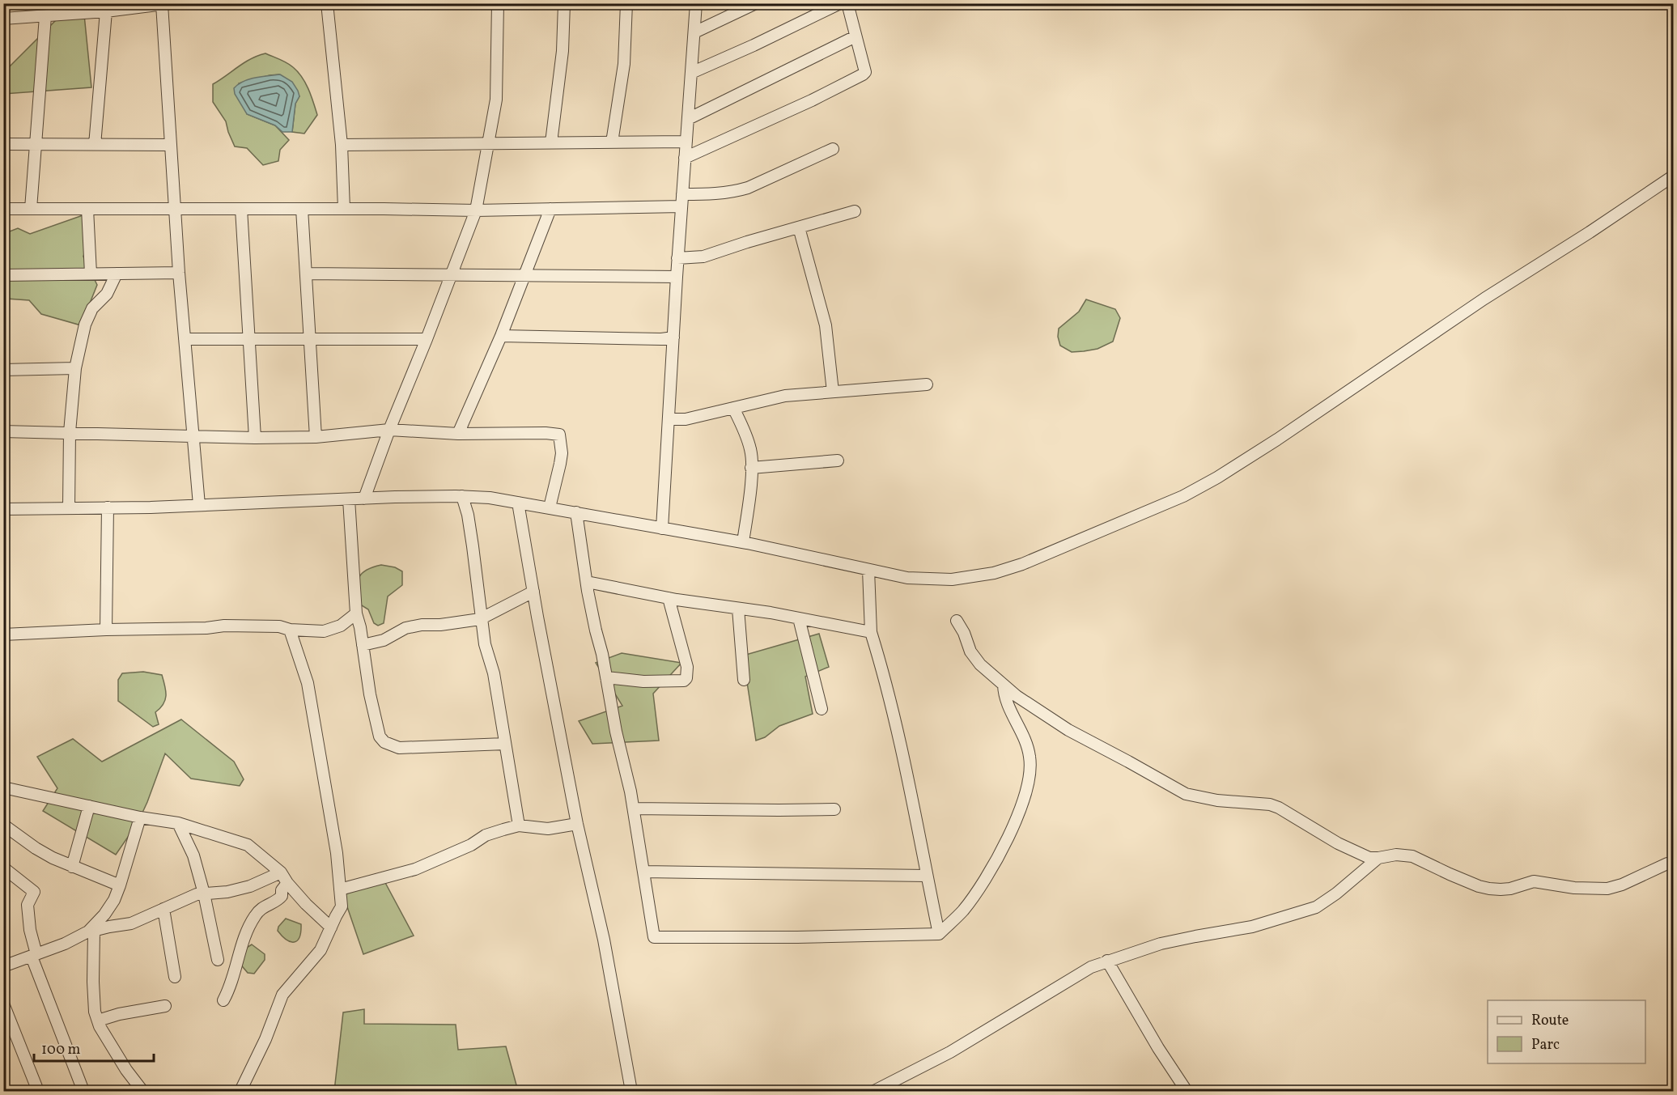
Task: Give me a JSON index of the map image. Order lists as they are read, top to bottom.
{
  "legend": ["Route", "Parc"],
  "scale_bar": "100 m"
}
